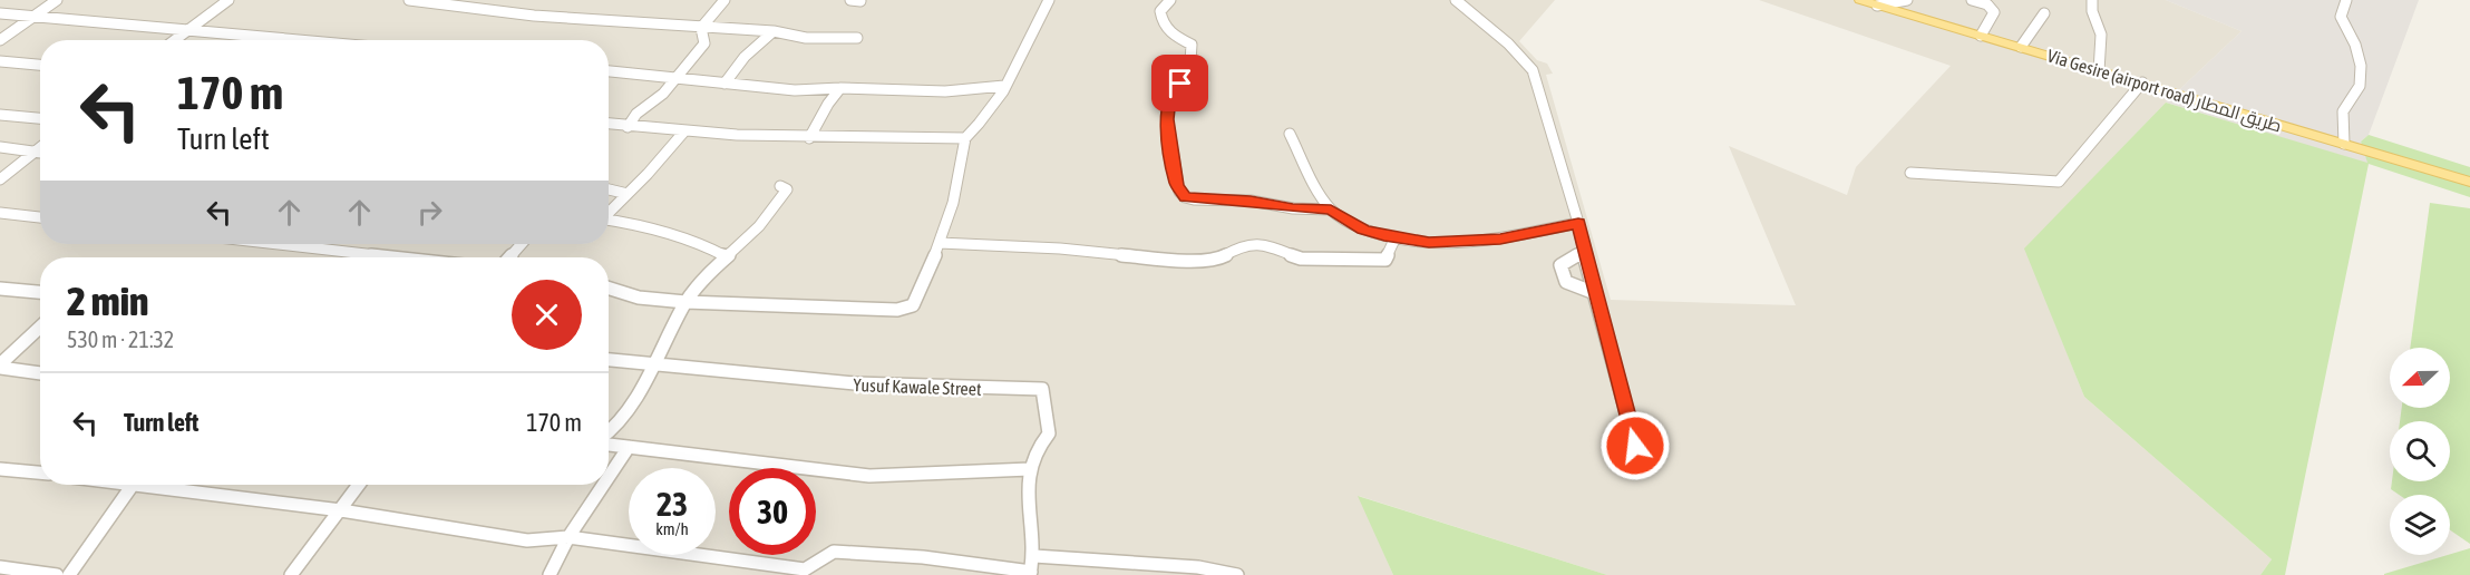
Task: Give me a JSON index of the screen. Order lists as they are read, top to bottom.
{
  "streets": {
    "main road": ["Via Gesire (airport road) طريق المطار"],
    "street": ["Yusuf Kawale Street"]
  },
  "north": "left",
  "page": {
    "turn": ["170 m", "Turn left"],
    "heading": ["2 min", "530 m · 21:32"],
    "list": [
      {
        "name": "Turn left",
        "value": "170 m"
      }
    ],
    "speed": "23 km/h",
    "limit": "30"
  }
}
